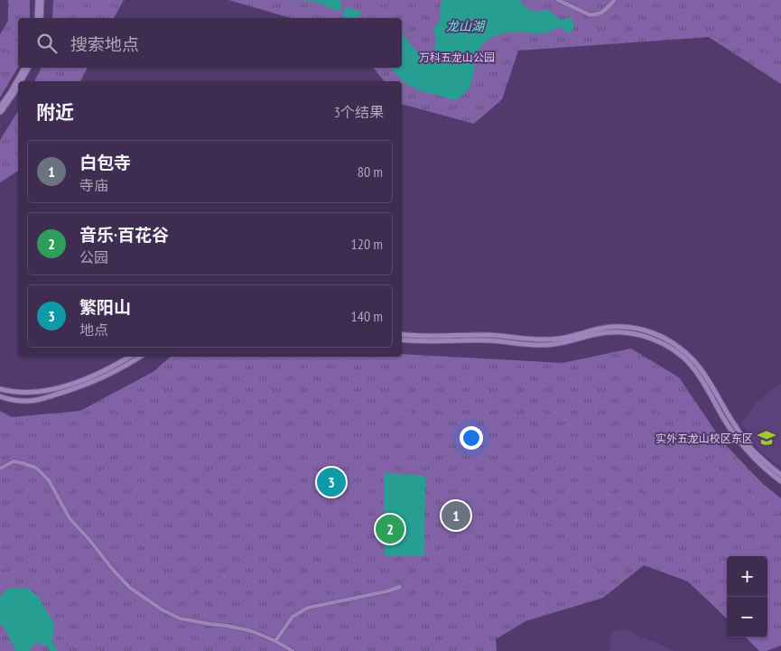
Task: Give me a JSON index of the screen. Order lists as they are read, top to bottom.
{
  "water": ["龙山湖"],
  "parks": ["万科五龙山公园"],
  "places": {
    "school or university": ["实外五龙山校区东区"]
  },
  "page": {
    "search": "搜索地点",
    "heading": ["附近", "3个结果"],
    "list": [
      {
        "mark": "1",
        "name": "白包寺",
        "note": "寺庙",
        "value": "80 m"
      },
      {
        "mark": "2",
        "name": "音乐·百花谷",
        "note": "公园",
        "value": "120 m"
      },
      {
        "mark": "3",
        "name": "繁阳山",
        "note": "地点",
        "value": "140 m"
      }
    ],
    "pins": ["3", "1", "2"],
    "map_buttons": ["+", "−"]
  }
}
